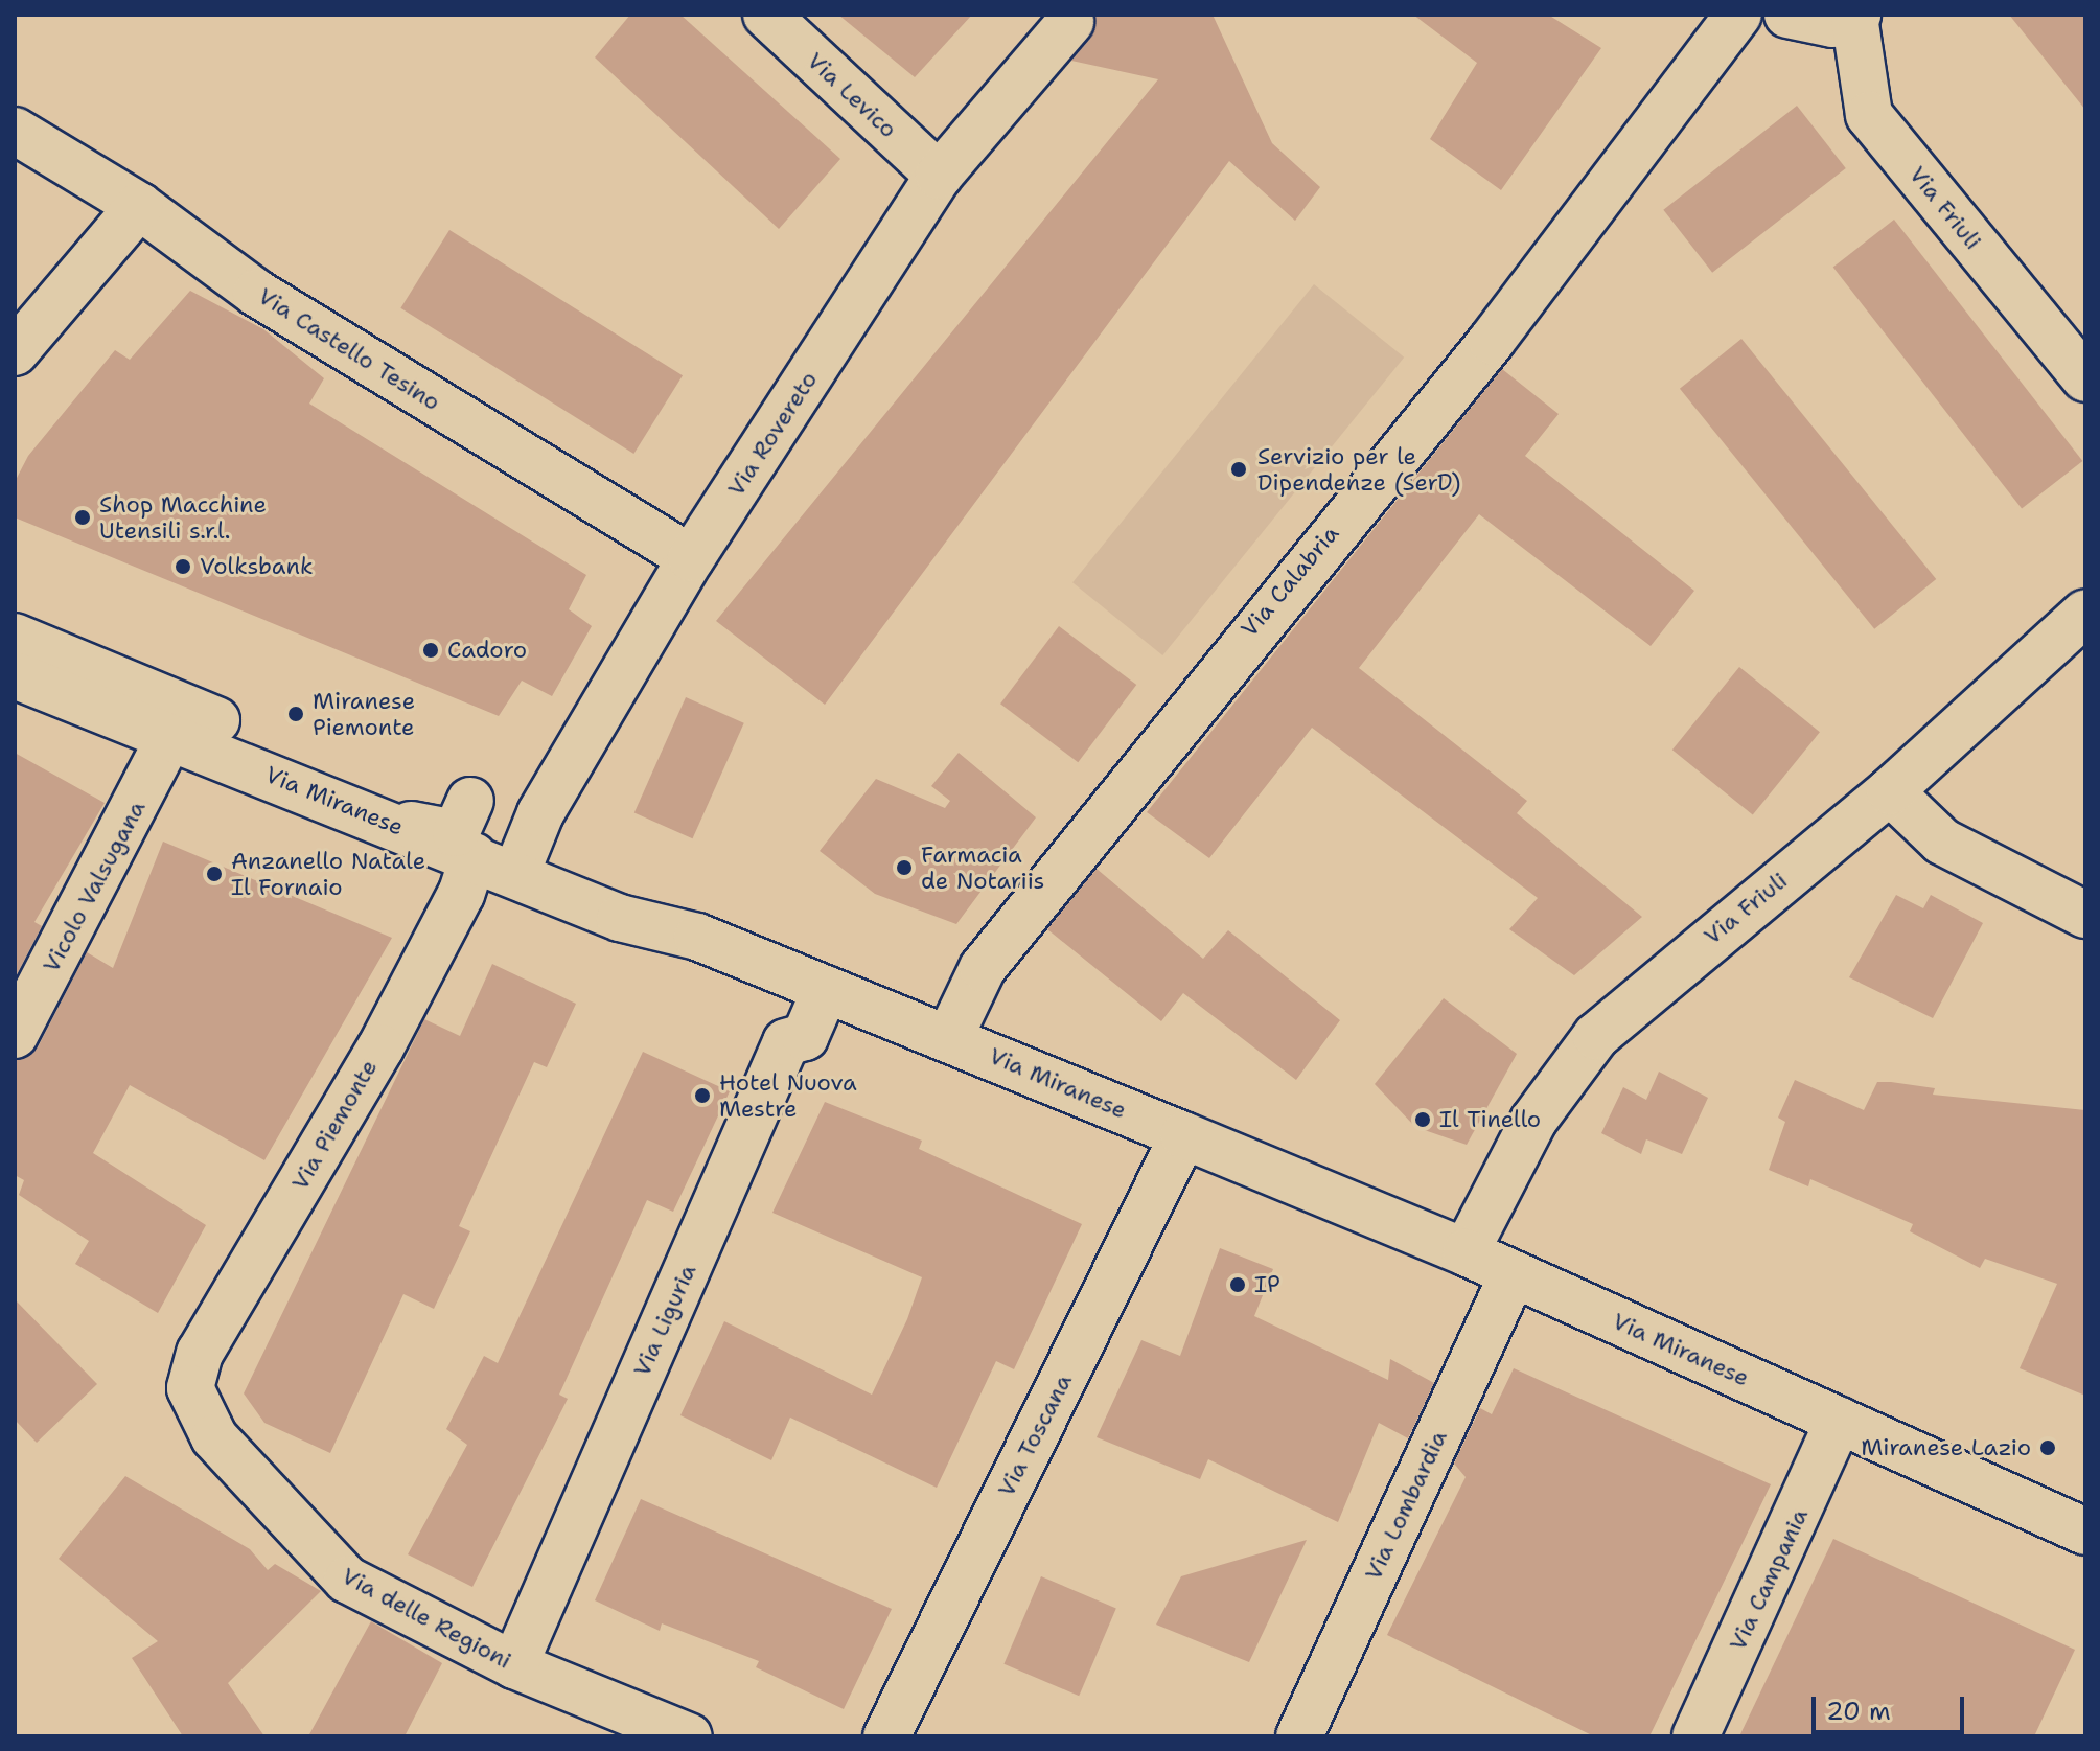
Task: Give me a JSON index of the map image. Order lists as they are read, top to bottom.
{
  "streets": {
    "street": [
      "Via Levico",
      "Via Friuli",
      "Via Castello Tesino",
      "Via Rovereto",
      "Via Calabria",
      "Via Miranese",
      "Vicolo Valsugana",
      "Via Piemonte",
      "Via Liguria",
      "Via Toscana",
      "Via Lombardia",
      "Via Campania",
      "Via delle Regioni"
    ]
  },
  "crossings": [
    ["Via Levico", "Via Rovereto"],
    ["Via Friuli", "Via Miranese"],
    ["Via Castello Tesino", "Via Rovereto"],
    ["Via Rovereto", "Via Miranese"],
    ["Via Calabria", "Via Miranese"],
    ["Via Miranese", "Vicolo Valsugana"],
    ["Via Miranese", "Via Piemonte"],
    ["Via Miranese", "Via Liguria"],
    ["Via Miranese", "Via Toscana"],
    ["Via Miranese", "Via Lombardia"],
    ["Via Miranese", "Via Campania"],
    ["Via Piemonte", "Via delle Regioni"],
    ["Via Liguria", "Via delle Regioni"]
  ],
  "places": [
    "Servizio per le Dipendenze (SerD)",
    "Shop Macchine Utensili s.r.l.",
    "Volksbank",
    "Cadoro",
    "Miranese Piemonte",
    "Farmacia de Notariis",
    "Anzanello Natale Il Fornaio",
    "Hotel Nuova Mestre",
    "Il Tinello",
    "IP",
    "Miranese Lazio"
  ],
  "scale_bar": "20 m"
}
